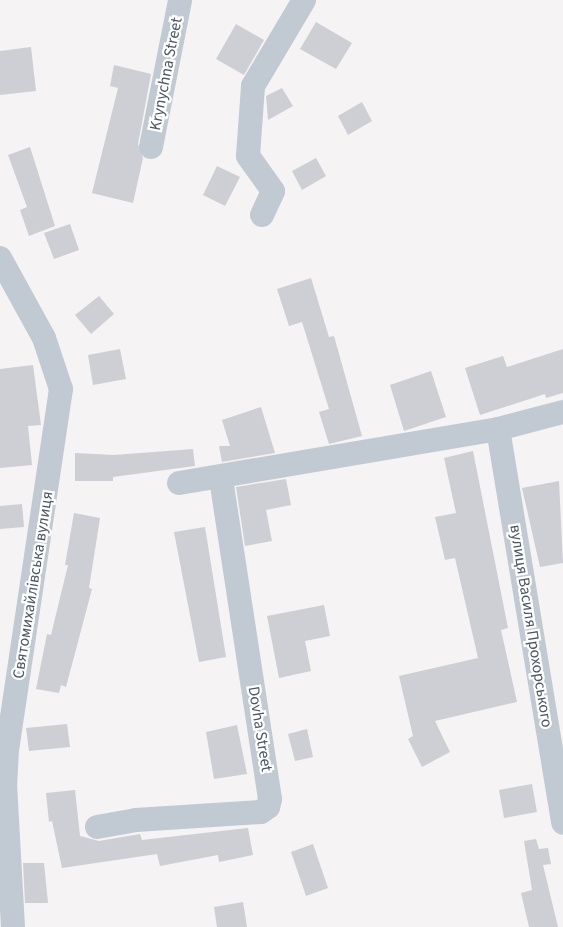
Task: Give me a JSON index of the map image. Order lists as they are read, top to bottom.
{
  "streets": {
    "street": [
      "Krynychna Street",
      "Святомихайлівська вулиця",
      "вулиця Василя Прохорського",
      "Dovha Street"
    ]
  }
}
